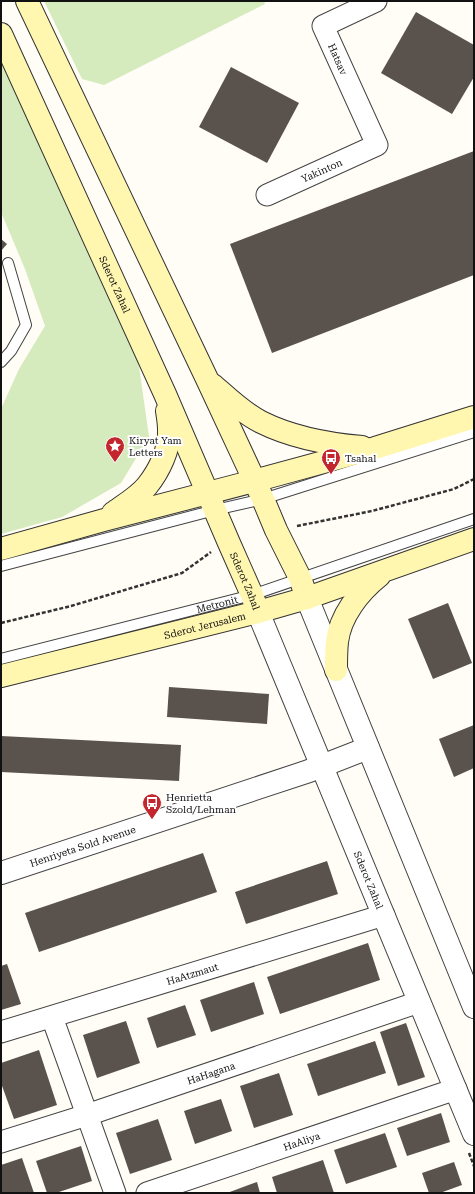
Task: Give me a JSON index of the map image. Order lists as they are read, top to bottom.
{
  "streets": {
    "main road": ["Sderot Zahal", "Sderot Jerusalem"],
    "street": [
      "Hatsav",
      "Yakinton",
      "Henriyeta Sold Avenue",
      "HaAtzmaut",
      "HaHagana",
      "HaAliya"
    ],
    "lane": ["Metronit"]
  },
  "crossings": [
    ["Hatsav", "Yakinton"],
    ["Sderot Zahal", "Metronit"],
    ["Sderot Zahal", "Sderot Jerusalem"],
    ["Sderot Zahal", "Henriyeta Sold Avenue"],
    ["Sderot Zahal", "HaAtzmaut"],
    ["Sderot Zahal", "HaHagana"],
    ["Sderot Zahal", "HaAliya"],
    ["Metronit", "Sderot Jerusalem"]
  ],
  "places": {
    "place": ["Kiryat Yam Letters"],
    "bus stop": ["Tsahal", "Henrietta Szold/Lehman"]
  }
}
